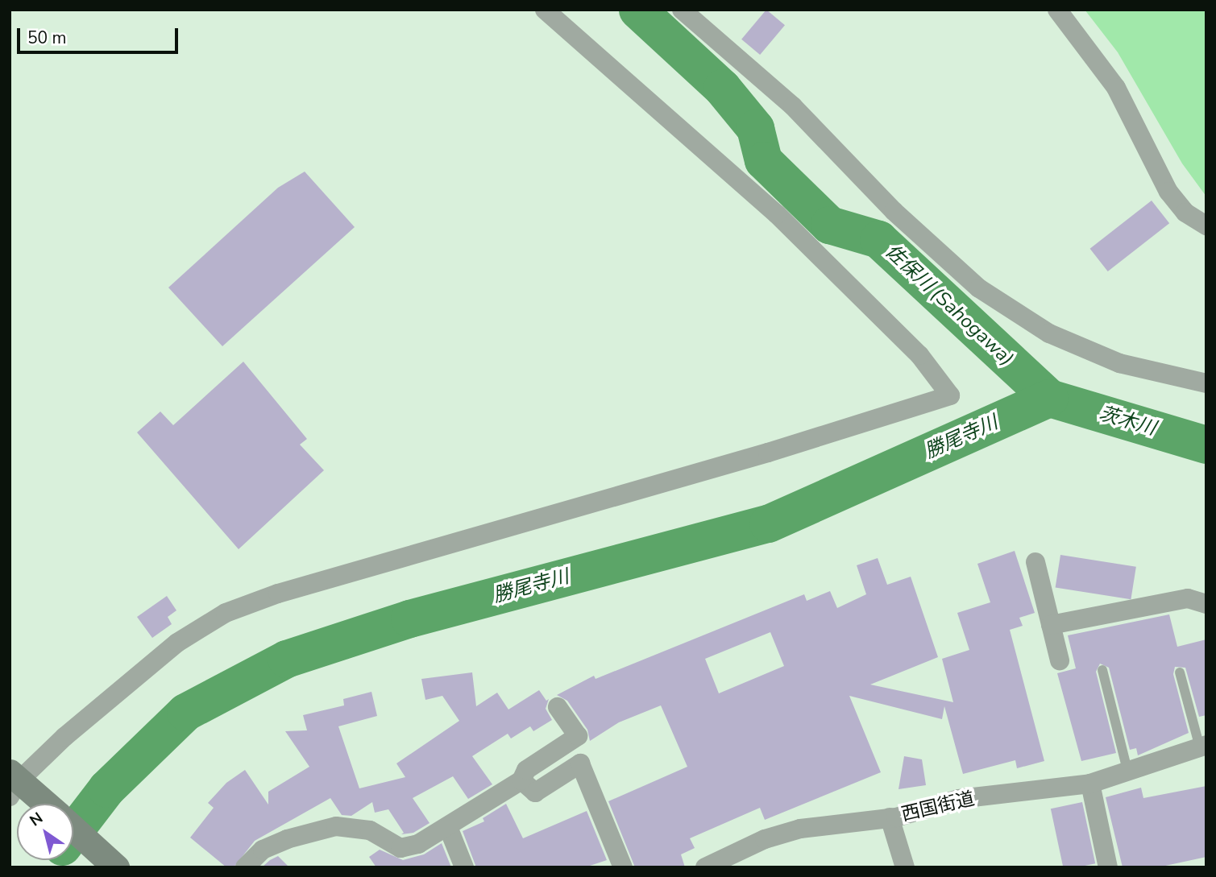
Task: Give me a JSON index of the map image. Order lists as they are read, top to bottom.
{
  "streets": {
    "street": ["西国街道"]
  },
  "water": ["佐保川 (Sahogawa)", "茨木川", "勝尾寺川"],
  "scale_bar": "50 m",
  "north": "top left"
}
